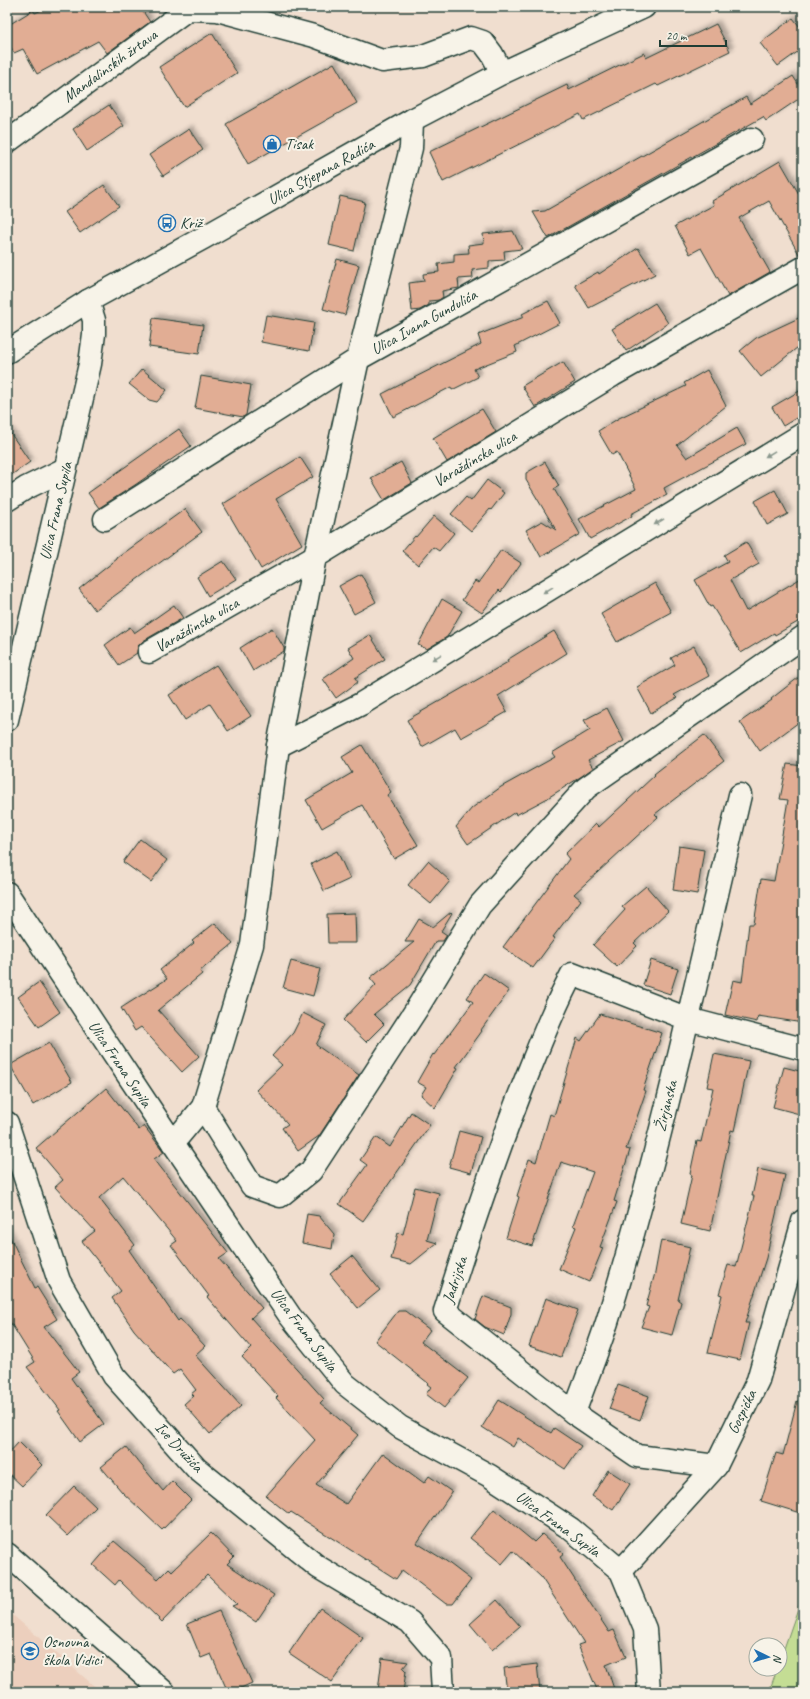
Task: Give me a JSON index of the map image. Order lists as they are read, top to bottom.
{
  "streets": {
    "street": [
      "Mandalinskih žrtava",
      "Ulica Stjepana Radića",
      "Ulica Ivana Gundulića",
      "Varaždinska ulica",
      "Ulica Frana Supila",
      "Žirjanska",
      "Jadrijska",
      "Gospićka",
      "Ive Družića"
    ]
  },
  "crossings": [
    ["Mandalinskih žrtava", "Ulica Stjepana Radića"],
    ["Ulica Stjepana Radića", "Ulica Frana Supila"],
    ["Ulica Frana Supila", "Gospićka"],
    ["Žirjanska", "Jadrijska"],
    ["Jadrijska", "Gospićka"]
  ],
  "places": {
    "shop": ["Tisak"],
    "bus stop": ["Križ"],
    "school or university": ["Osnovna škola Vidici"]
  },
  "scale_bar": "20 m",
  "north": "right"
}
